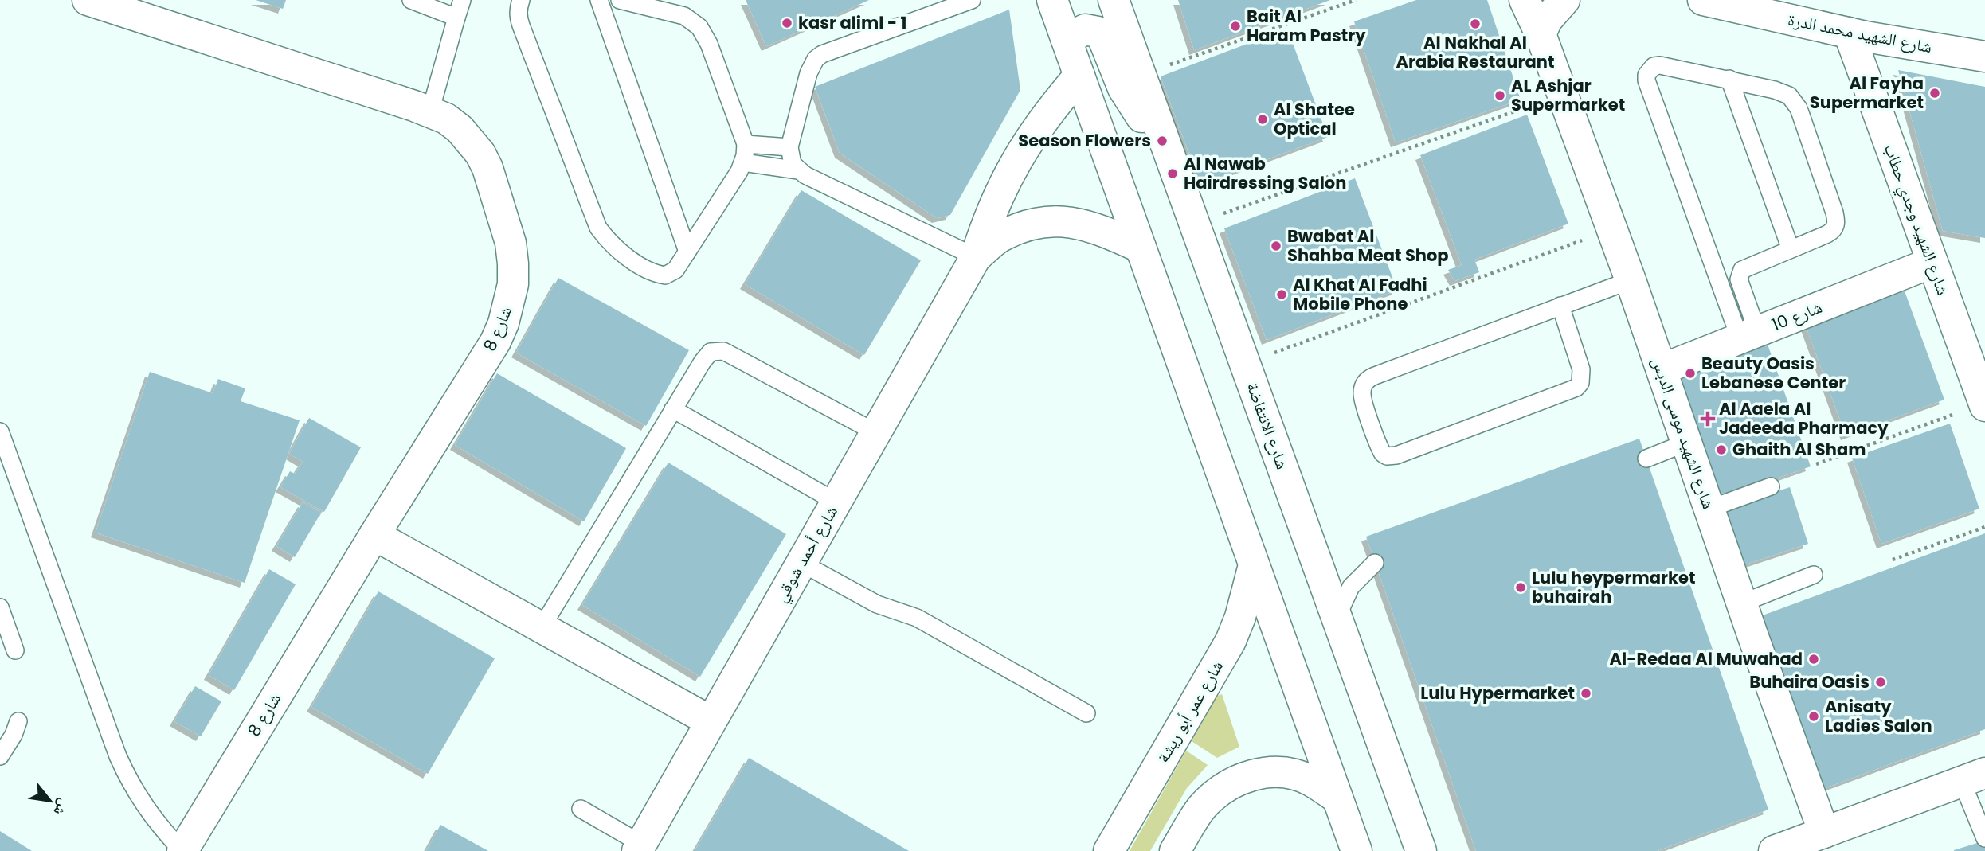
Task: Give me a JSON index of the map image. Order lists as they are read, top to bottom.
{
  "streets": {
    "street": [
      "شارع الشهيد محمد الدرة",
      "شارع الشهيد وجدي حطاب",
      "شارع 10",
      "شارع 8",
      "شارع الانتفاضة",
      "شارع الشهيد موسى الدبس",
      "شارع أحمد شوقي",
      "شارع عمر أبو ريشة"
    ]
  },
  "crossings": [
    ["شارع الشهيد محمد الدرة", "شارع الشهيد وجدي حطاب"],
    ["شارع الشهيد وجدي حطاب", "شارع 10"],
    ["شارع 10", "شارع الشهيد موسى الدبس"]
  ],
  "places": {
    "other": [
      "kasr aliml - 1",
      "Al Nakhal Al Arabia Restaurant",
      "Bait Al Haram Pastry",
      "Al Fayha Supermarket",
      "AL Ashjar Supermarket",
      "Al Shatee Optical",
      "Season Flowers",
      "Al Nawab Hairdressing Salon",
      "Bwabat Al Shahba Meat Shop",
      "Al Khat Al Fadhi Mobile Phone",
      "Beauty Oasis Lebanese Center",
      "Ghaith Al Sham",
      "Lulu heypermarket buhairah",
      "Al-Redaa Al Muwahad",
      "Buhaira Oasis",
      "Lulu Hypermarket",
      "Anisaty Ladies Salon"
    ],
    "health": ["Al Aaela Al Jadeeda Pharmacy"]
  },
  "north": "bottom right"
}
